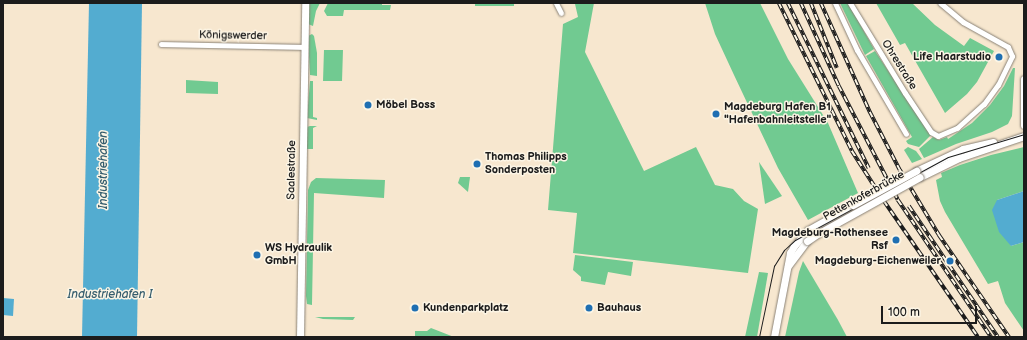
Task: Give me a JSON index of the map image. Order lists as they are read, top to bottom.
{
  "streets": {
    "main road": ["Saalestraße", "Pettenkoferbrücke"],
    "street": ["Königswerder", "Ohrestraße"]
  },
  "crossings": [
    ["Königswerder", "Saalestraße"]
  ],
  "water": ["Industriehafen", "Industriehafen I"],
  "places": [
    "Life Haarstudio",
    "Möbel Boss",
    "Magdeburg Hafen B1 \"Hafenbahnleitstelle\"",
    "Thomas Philipps Sonderposten",
    "Magdeburg-Rothensee Rsf",
    "WS Hydraulik GmbH",
    "Magdeburg-Eichenweiler",
    "Kundenparkplatz",
    "Bauhaus"
  ],
  "scale_bar": "100 m"
}
